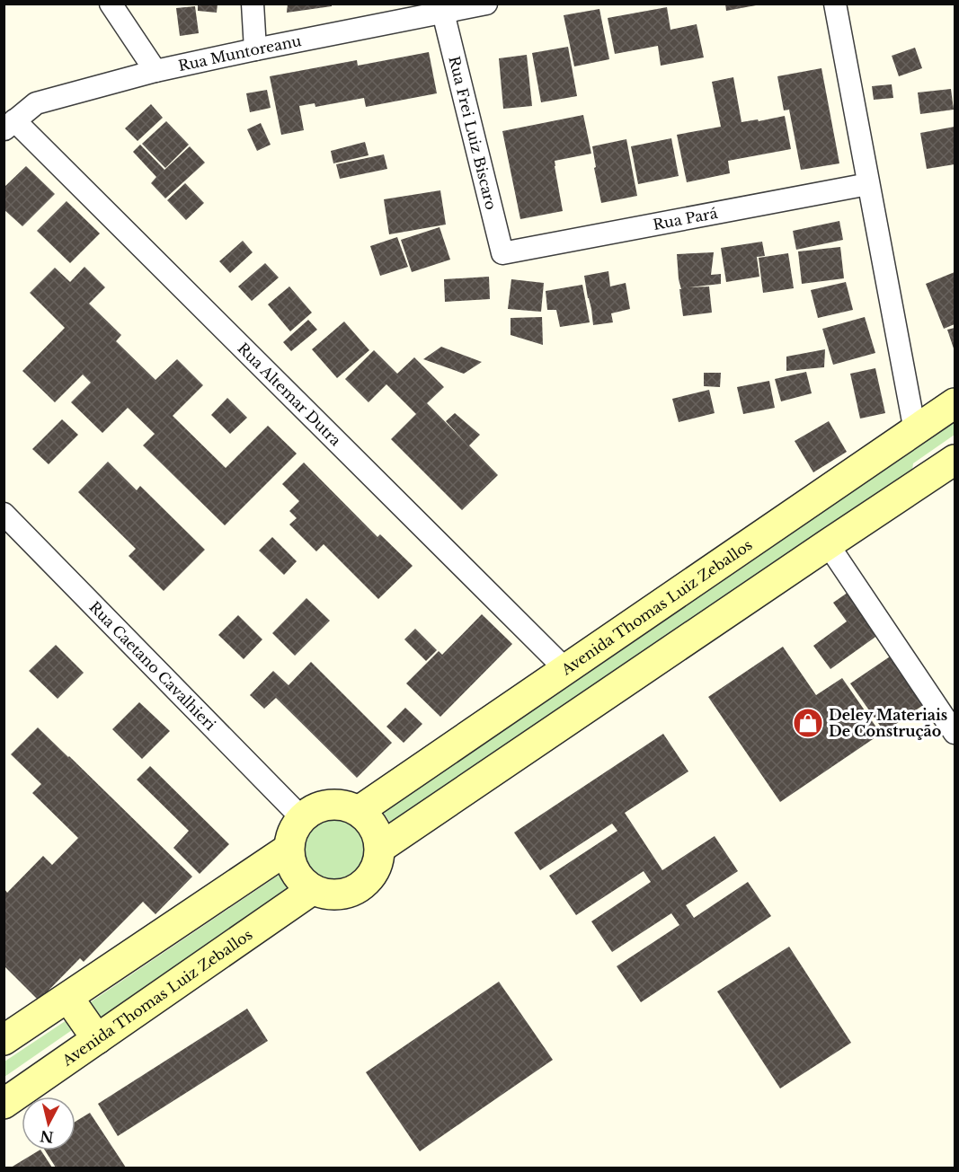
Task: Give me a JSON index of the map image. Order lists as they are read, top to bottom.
{
  "streets": {
    "main road": ["Avenida Thomas Luiz Zeballos"],
    "street": [
      "Rua Muntoreanu",
      "Rua Frei Luiz Biscaro",
      "Rua Pará",
      "Rua Altemar Dutra",
      "Rua Caetano Cavalhieri"
    ]
  },
  "crossings": [
    ["Rua Muntoreanu", "Rua Frei Luiz Biscaro"],
    ["Rua Muntoreanu", "Rua Altemar Dutra"],
    ["Rua Frei Luiz Biscaro", "Rua Pará"],
    ["Rua Altemar Dutra", "Avenida Thomas Luiz Zeballos"],
    ["Avenida Thomas Luiz Zeballos", "Rua Caetano Cavalhieri"]
  ],
  "places": {
    "shop": ["Deley Materiais De Construção"]
  },
  "north": "bottom"
}
